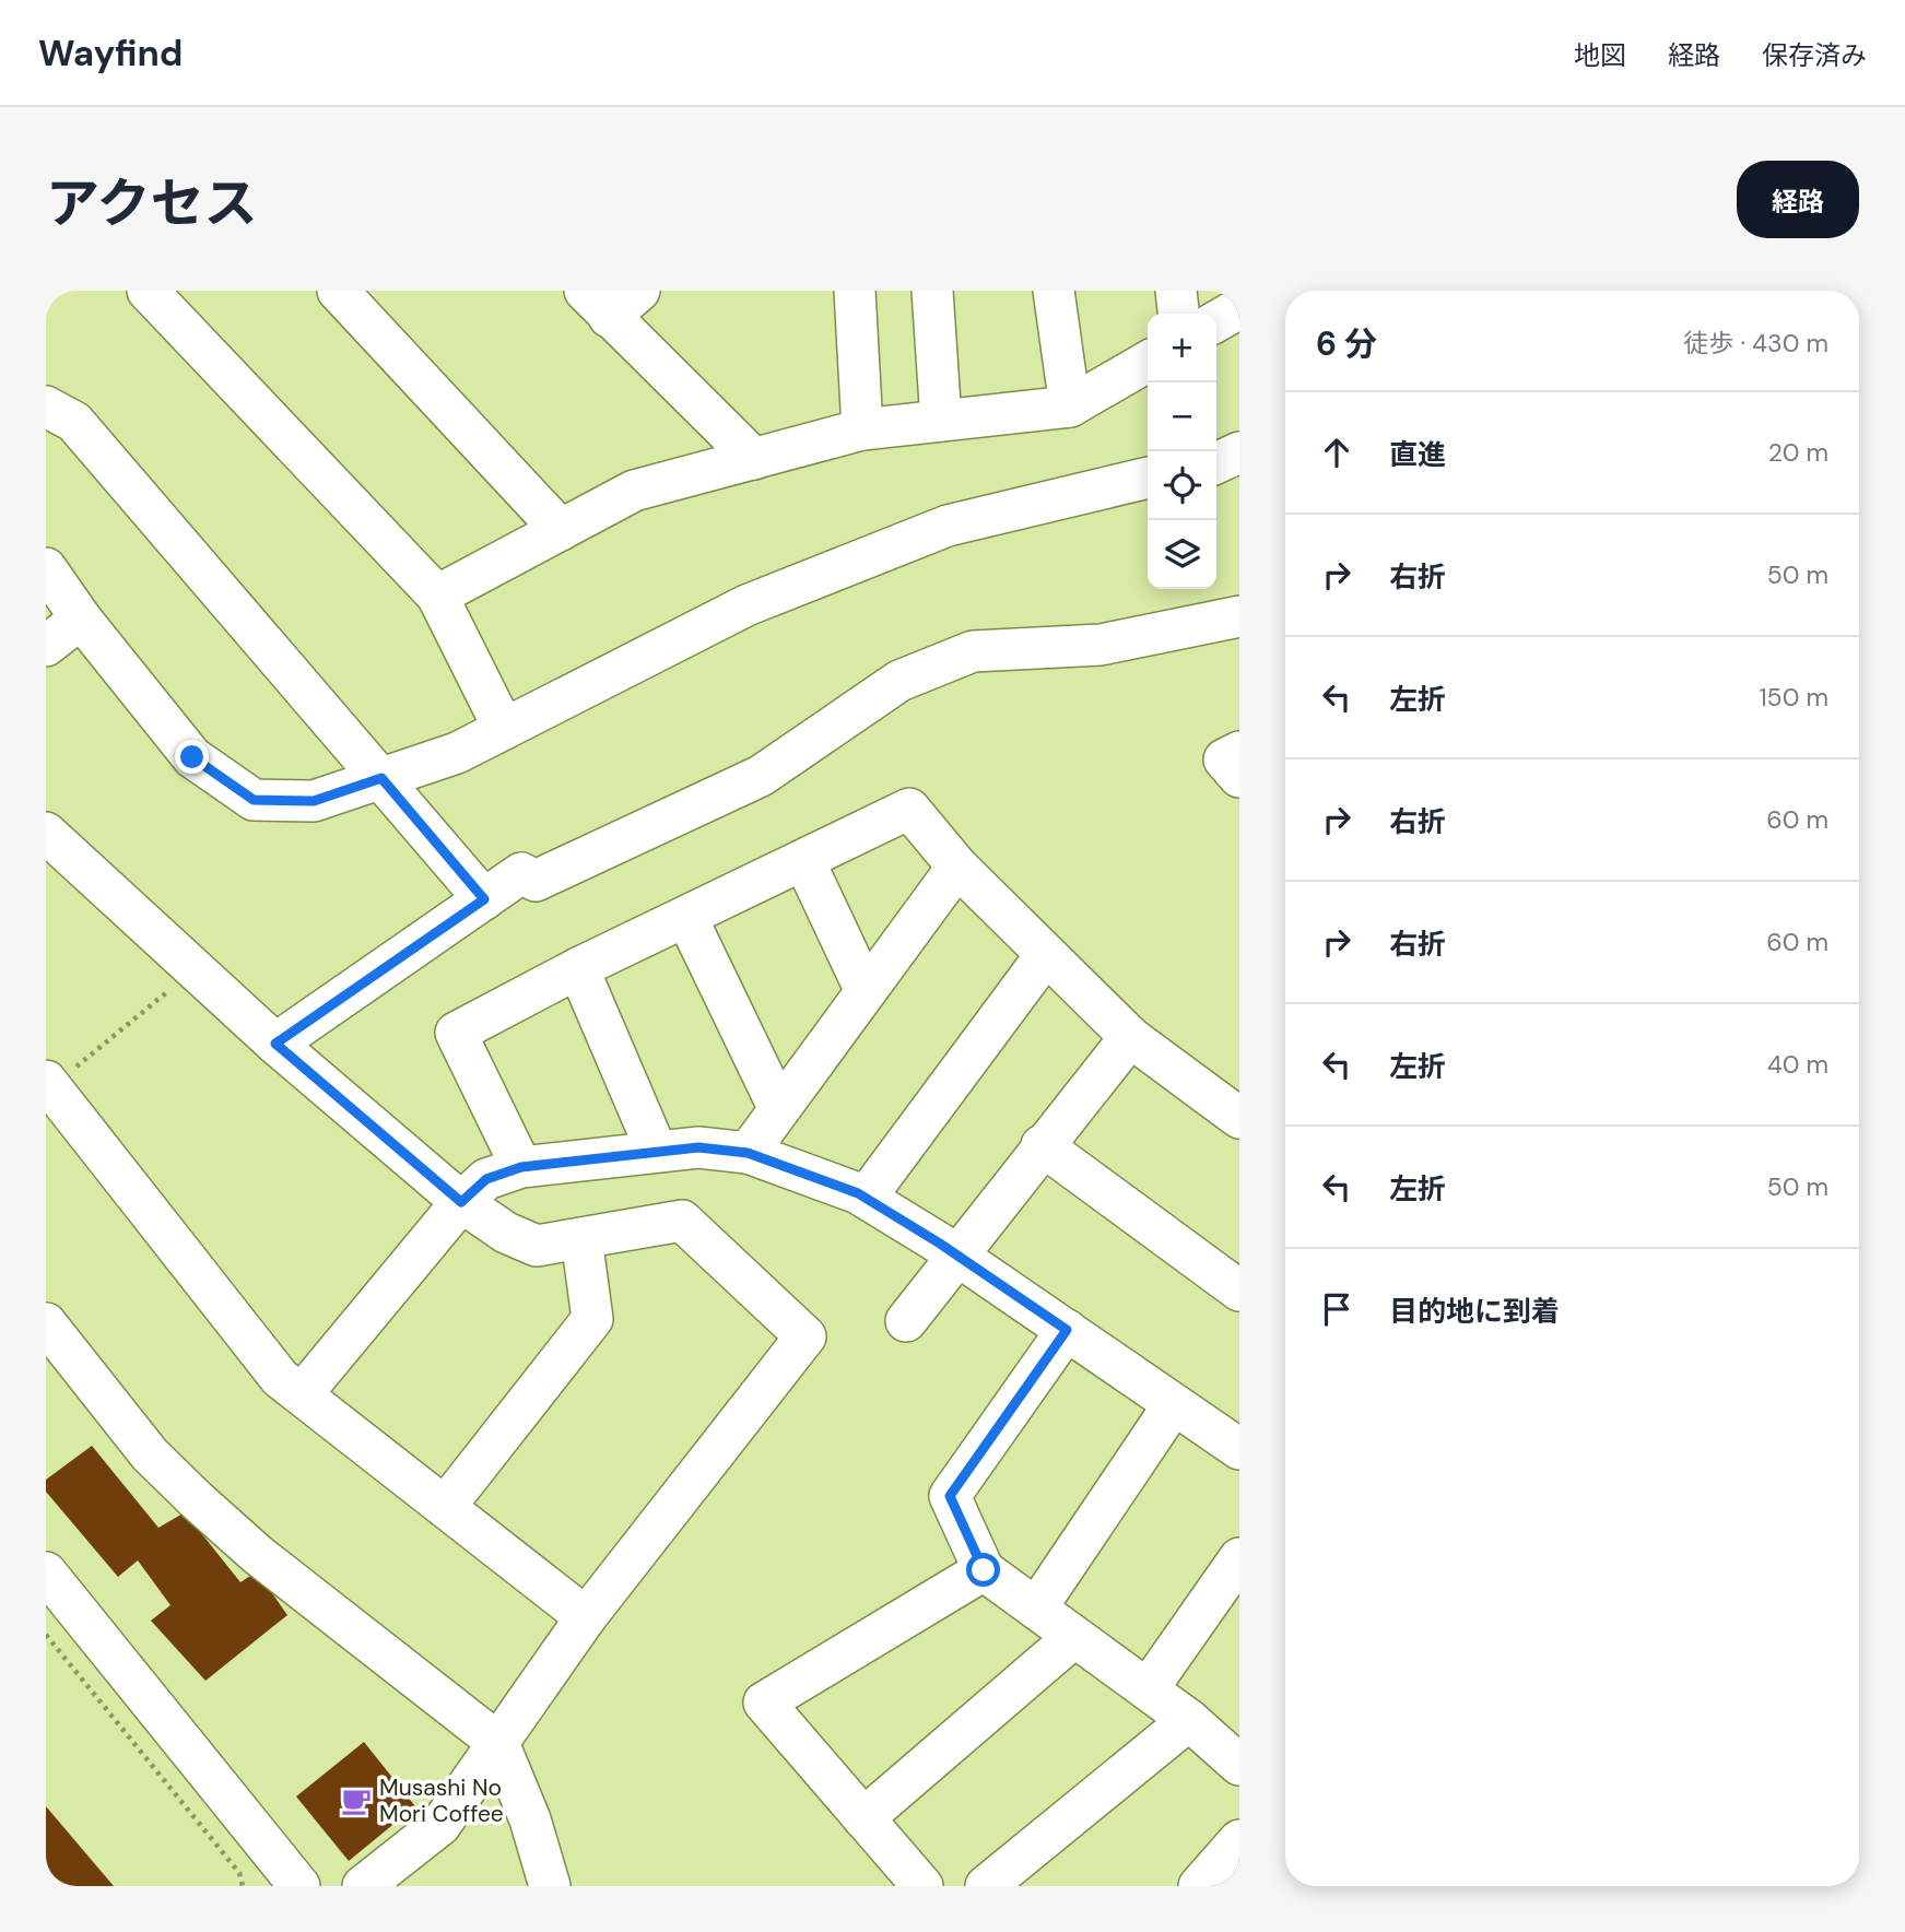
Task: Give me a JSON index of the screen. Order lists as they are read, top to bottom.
{
  "places": {
    "cafe": ["Musashi No Mori Coffee"]
  },
  "page": {
    "header": "Wayfind",
    "nav": ["地図", "経路", "保存済み"],
    "title": "アクセス",
    "buttons": "経路",
    "heading": ["6 分", "徒歩 · 430 m"],
    "map_buttons": ["+", "−"],
    "list": [
      ["直進", "20 m"],
      ["右折", "50 m"],
      ["左折", "150 m"],
      ["右折", "60 m"],
      ["右折", "60 m"],
      ["左折", "40 m"],
      ["左折", "50 m"],
      "目的地に到着"
    ]
  }
}
